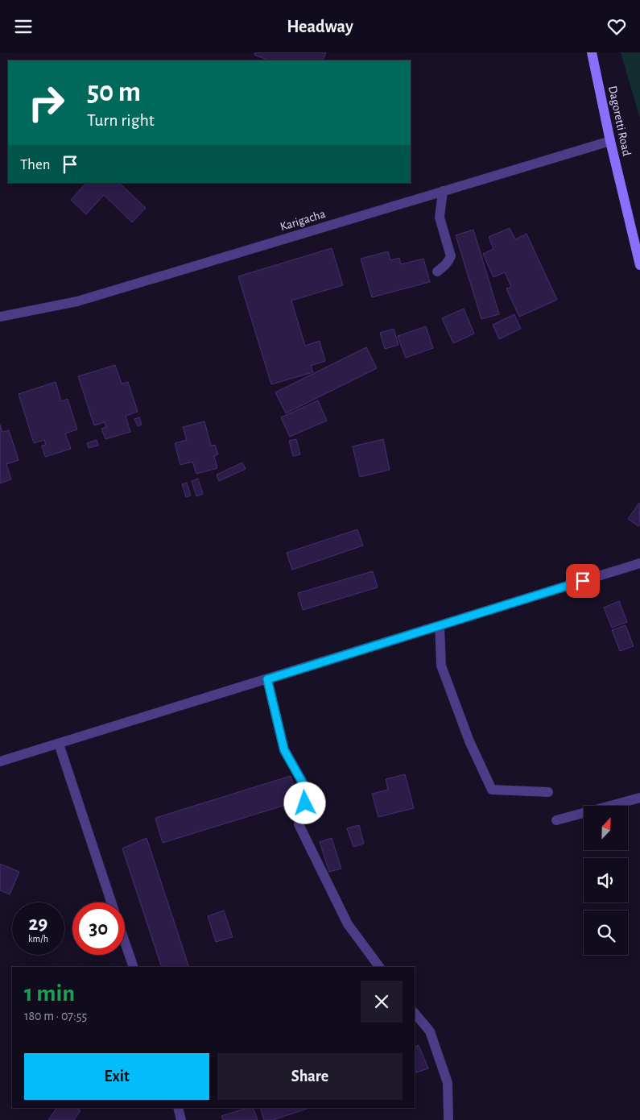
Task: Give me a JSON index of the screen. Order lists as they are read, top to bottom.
{
  "streets": {
    "main road": ["Dagoretti Road"],
    "street": ["Karigacha"]
  },
  "crossings": [
    ["Dagoretti Road", "Karigacha"]
  ],
  "north": "top",
  "page": {
    "header": "Headway",
    "turn": ["50 m", "Turn right"],
    "then": "Then",
    "speed": "29 km/h",
    "limit": "30",
    "heading": ["1 min", "180 m · 07:55"],
    "buttons": ["Exit", "Share"]
  }
}
